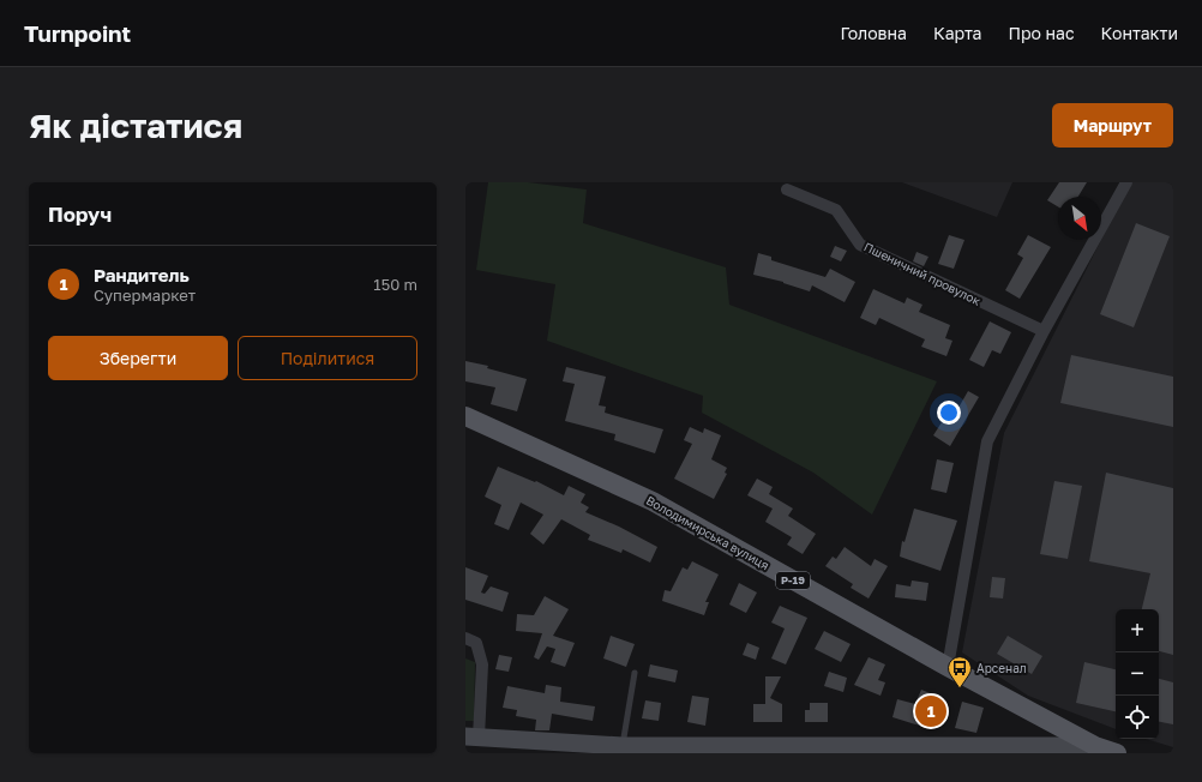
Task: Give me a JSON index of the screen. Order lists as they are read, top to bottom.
{
  "streets": {
    "main road": ["Володимирська вулиця", "Р-19"],
    "street": ["Пшеничний провулок"]
  },
  "places": {
    "bus stop": ["Арсенал"]
  },
  "north": "bottom right",
  "page": {
    "header": "Turnpoint",
    "nav": [
      "Головна",
      "Карта",
      "Про нас",
      "Контакти"
    ],
    "buttons": [
      "Маршрут",
      ["Зберегти", "Поділитися"]
    ],
    "title": "Як дістатися",
    "heading": "Поруч",
    "list": [
      {
        "mark": "1",
        "name": "Рандитель",
        "note": "Супермаркет",
        "value": "150 m"
      }
    ],
    "map_buttons": ["+", "−"],
    "pins": "1"
  }
}
